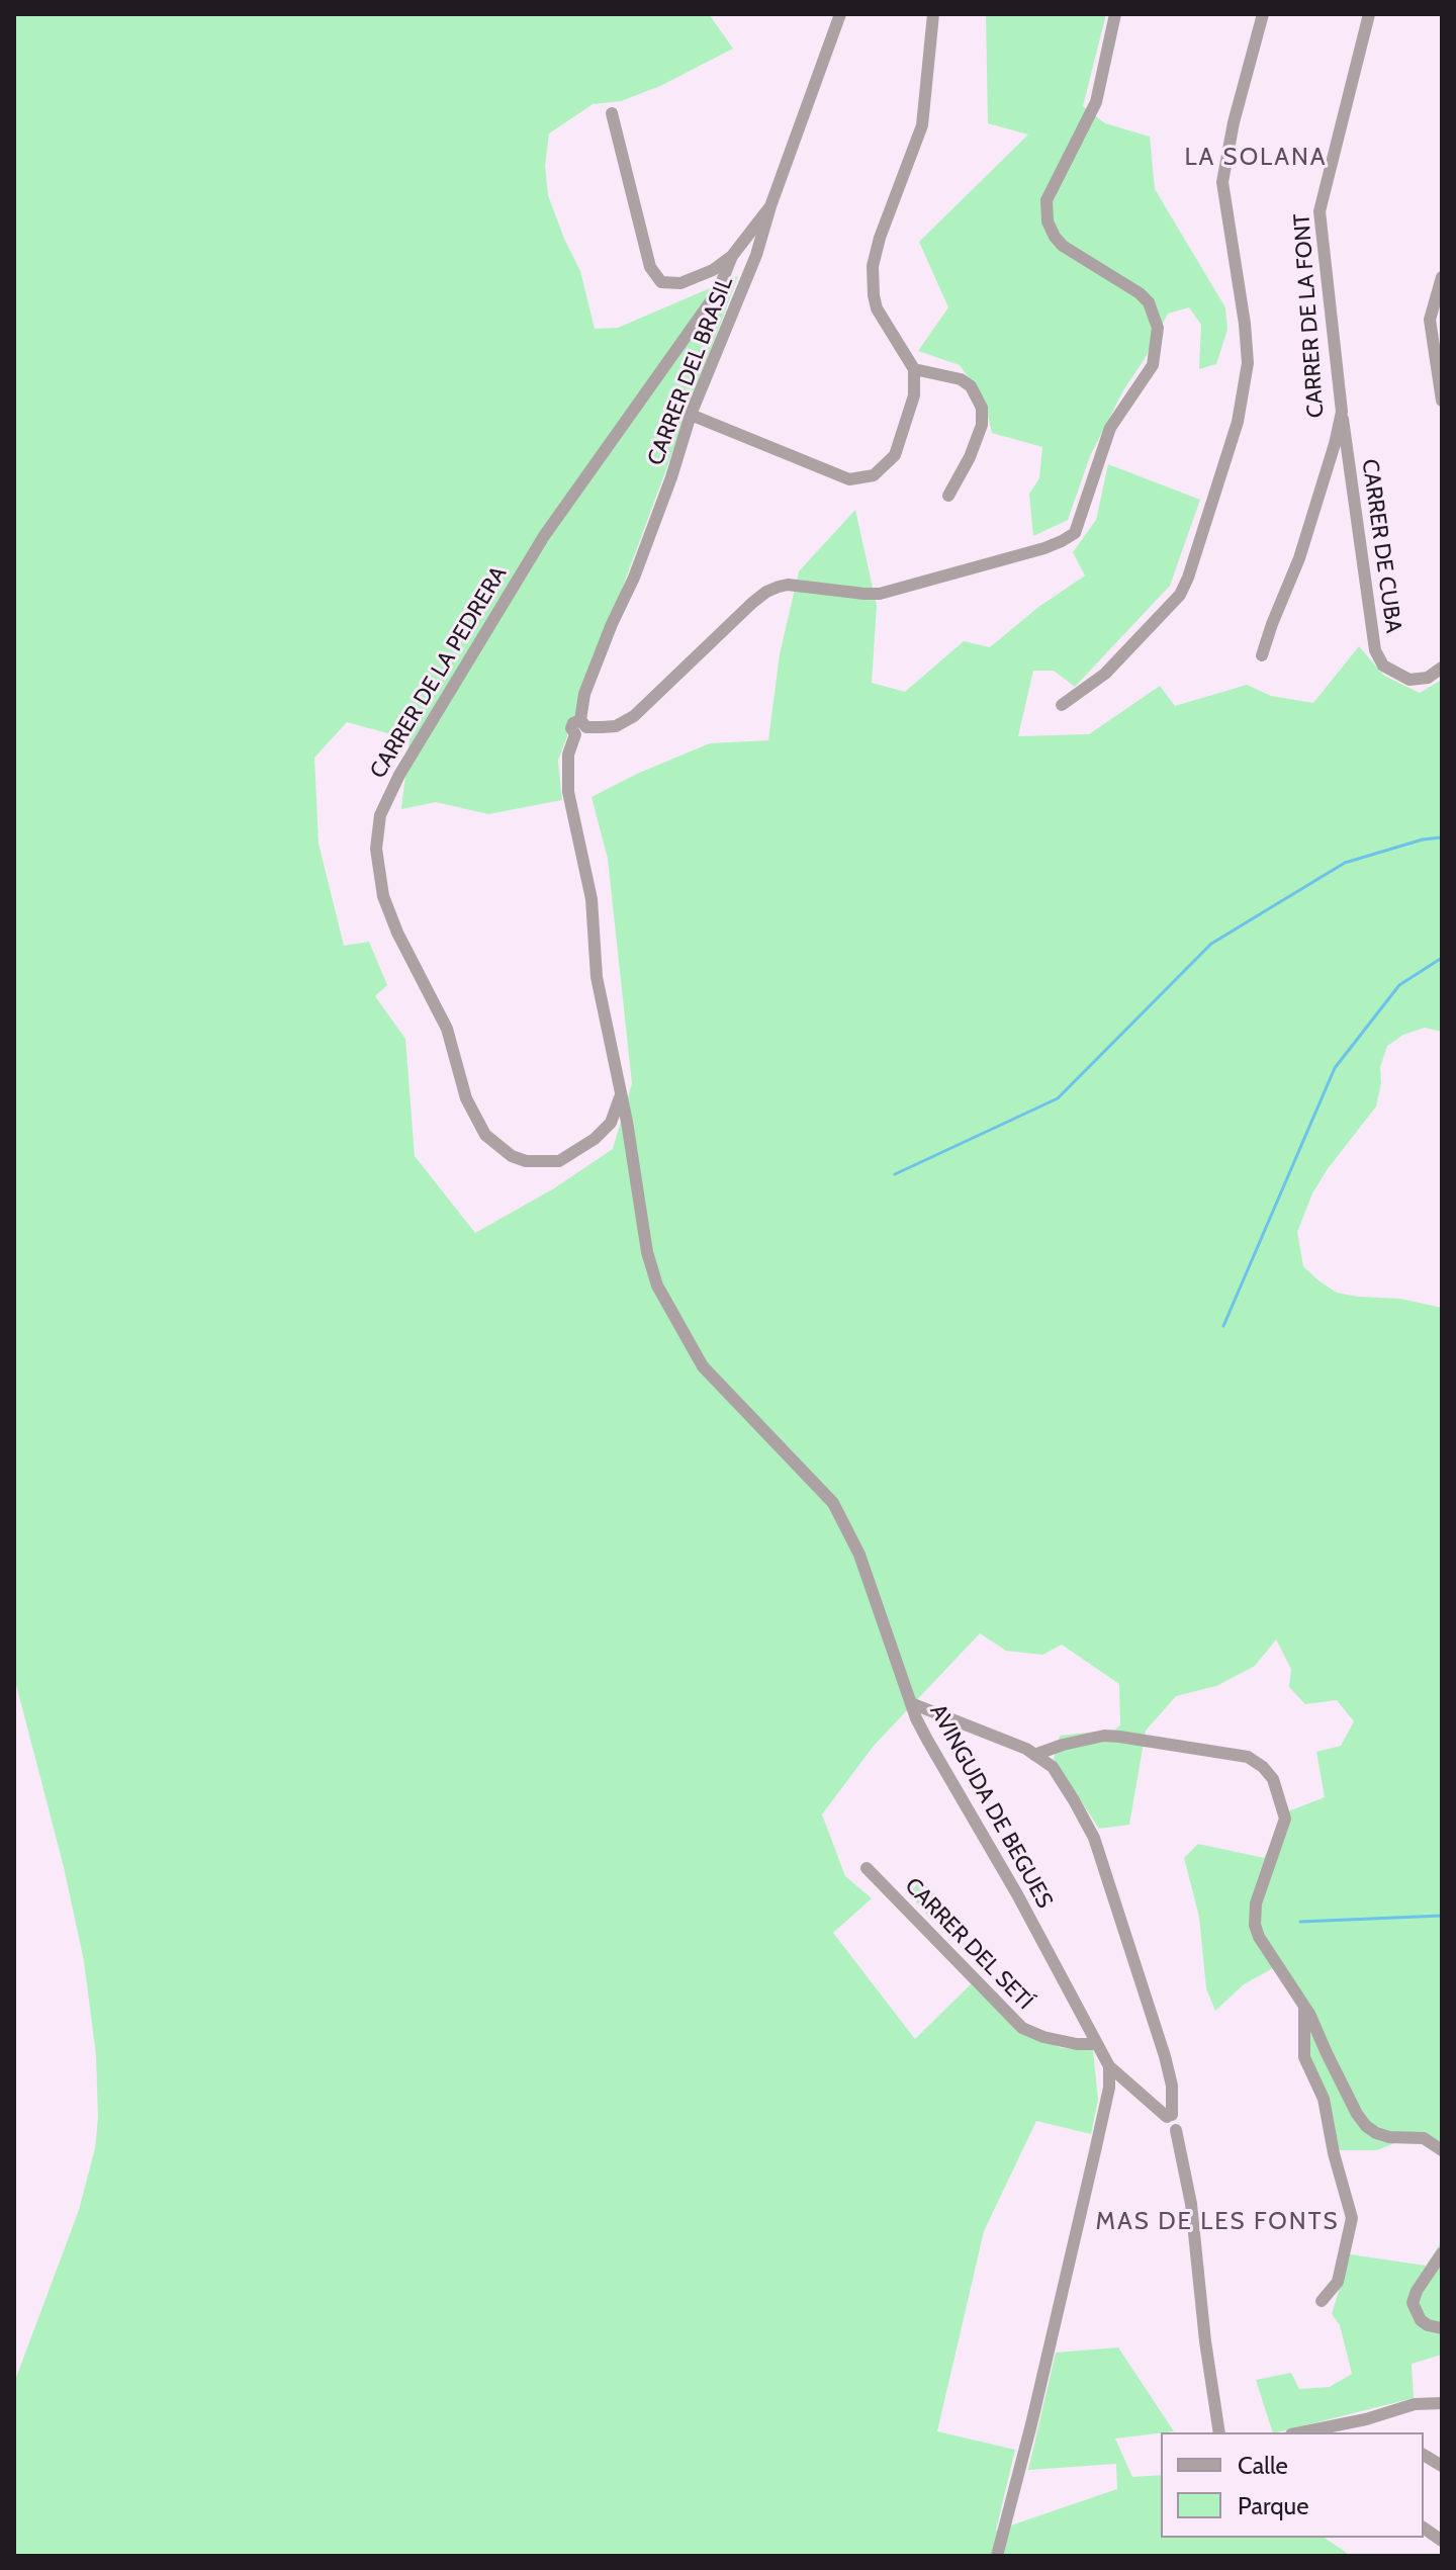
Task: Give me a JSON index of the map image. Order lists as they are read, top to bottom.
{
  "streets": {
    "street": [
      "CARRER DE LA FONT",
      "CARRER DEL BRASIL",
      "CARRER DE CUBA",
      "CARRER DE LA PEDRERA",
      "AVINGUDA DE BEGUES",
      "CARRER DEL SETÍ"
    ]
  },
  "crossings": [
    ["CARRER DE LA FONT", "CARRER DE CUBA"],
    ["CARRER DEL BRASIL", "CARRER DE LA PEDRERA"],
    ["CARRER DEL BRASIL", "AVINGUDA DE BEGUES"],
    ["CARRER DE LA PEDRERA", "AVINGUDA DE BEGUES"],
    ["AVINGUDA DE BEGUES", "CARRER DEL SETÍ"]
  ],
  "districts": ["LA SOLANA", "MAS DE LES FONTS"],
  "legend": ["Calle", "Parque"]
}
